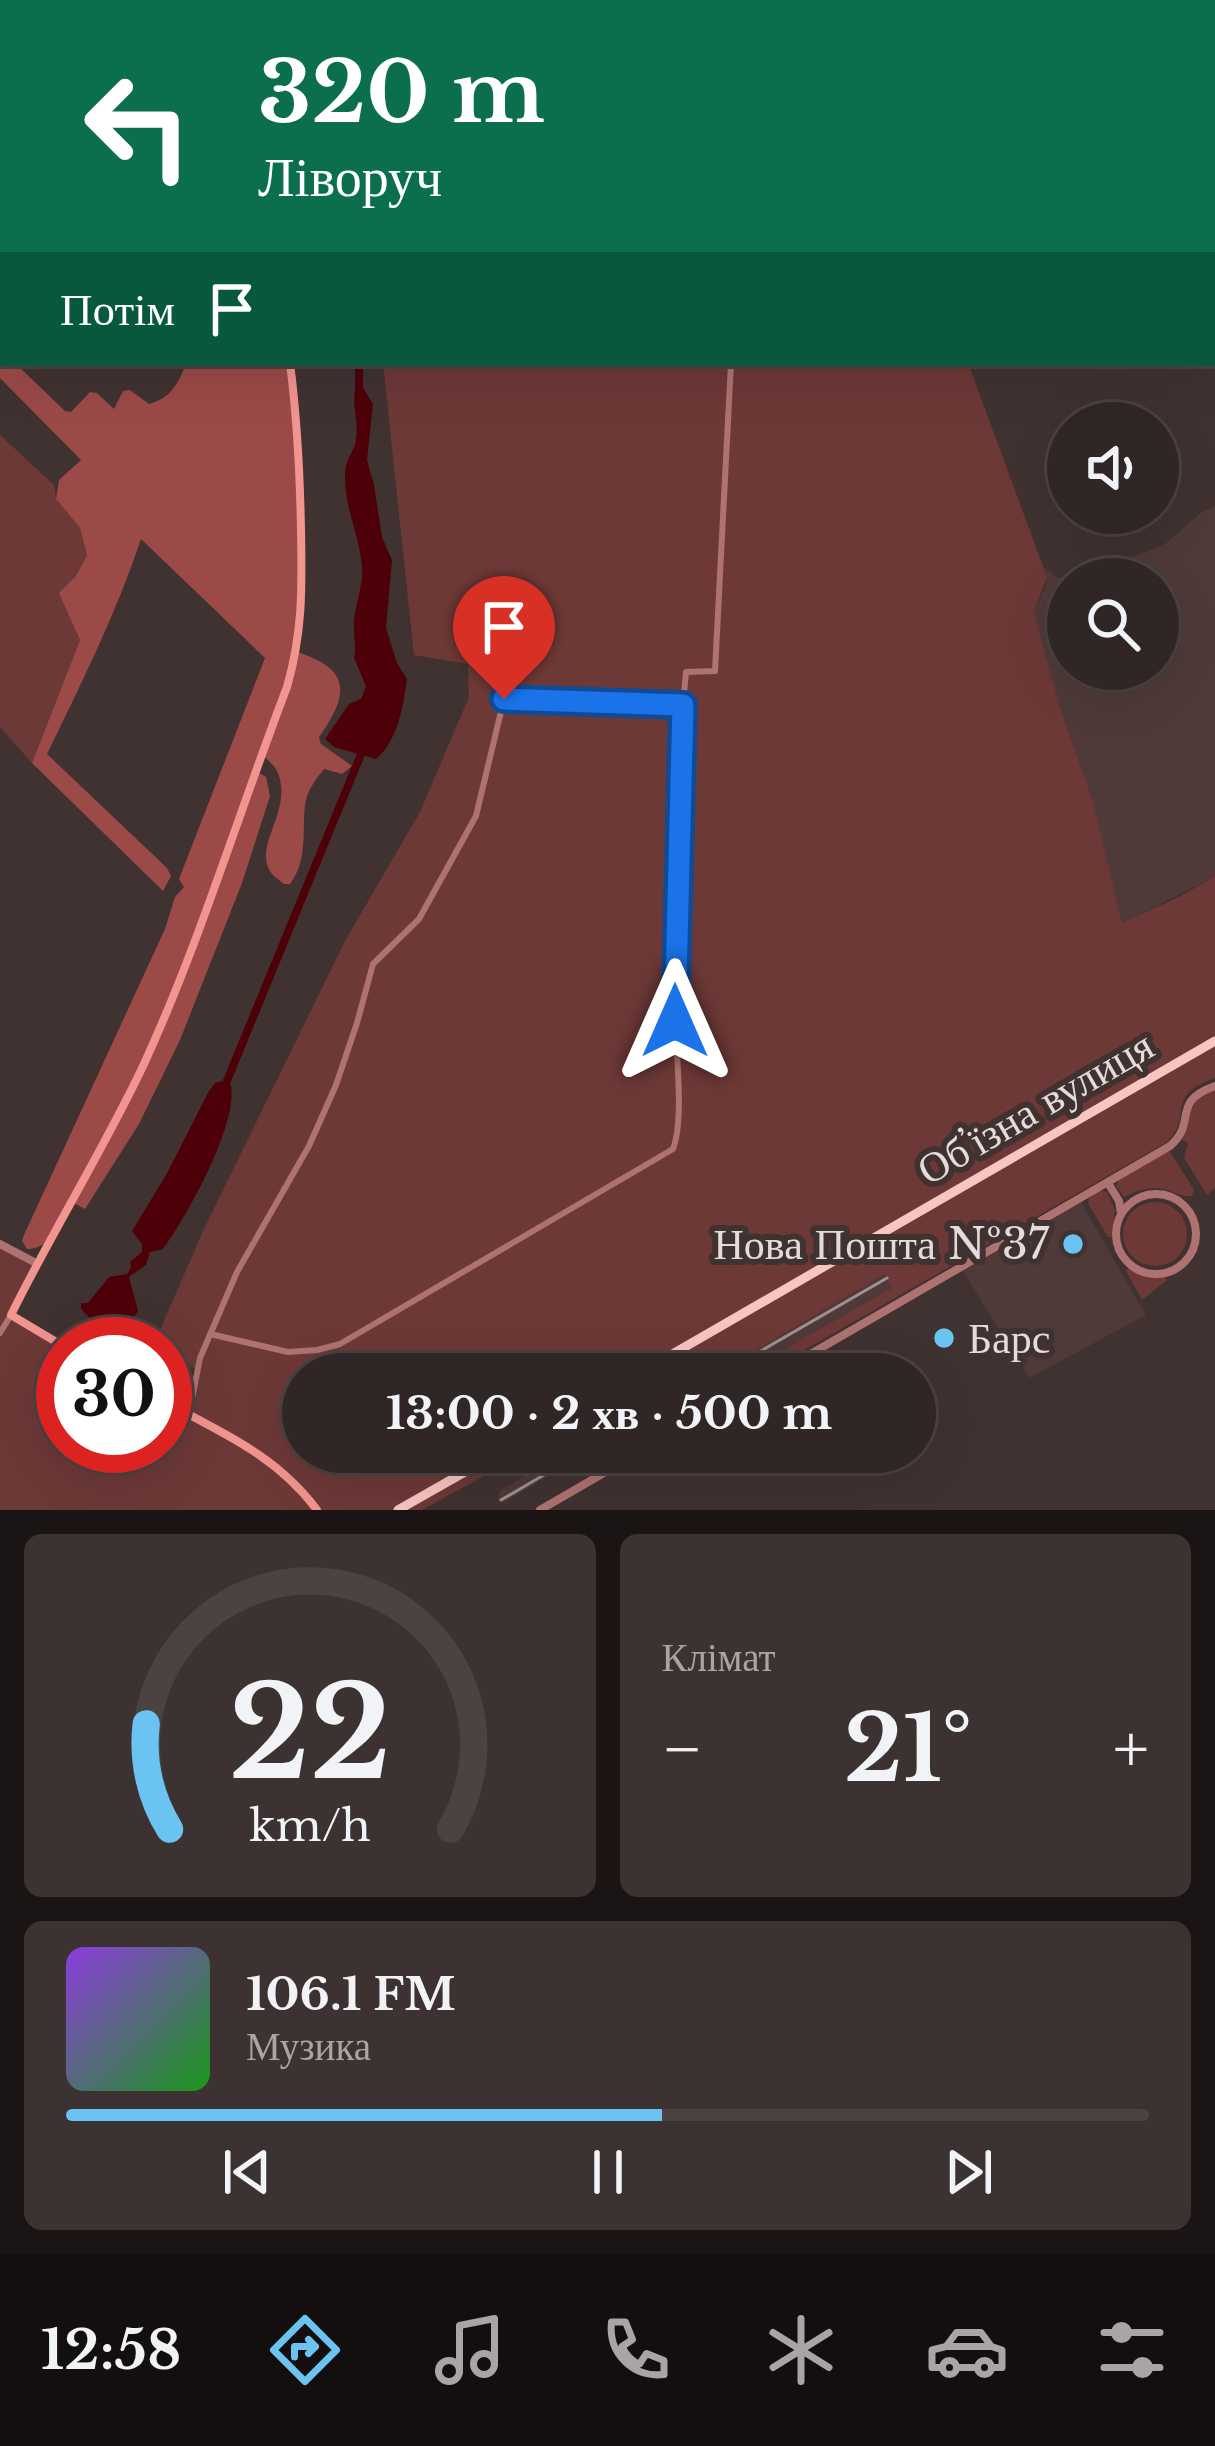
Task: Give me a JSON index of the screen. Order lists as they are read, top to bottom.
{
  "streets": {
    "main road": ["Обʼїзна вулиця"]
  },
  "places": ["Нова Пошта №37", "Барс"],
  "page": {
    "turn": ["320 m", "Ліворуч"],
    "then": "Потім",
    "limit": "30",
    "trip": "13:00 · 2 хв · 500 m",
    "tile": "Клімат",
    "heat": ["−", "21°", "+"],
    "song": ["106.1 FM", "Музика"],
    "tabs": "12:58",
    "gauge": ["22", "km/h"]
  }
}
